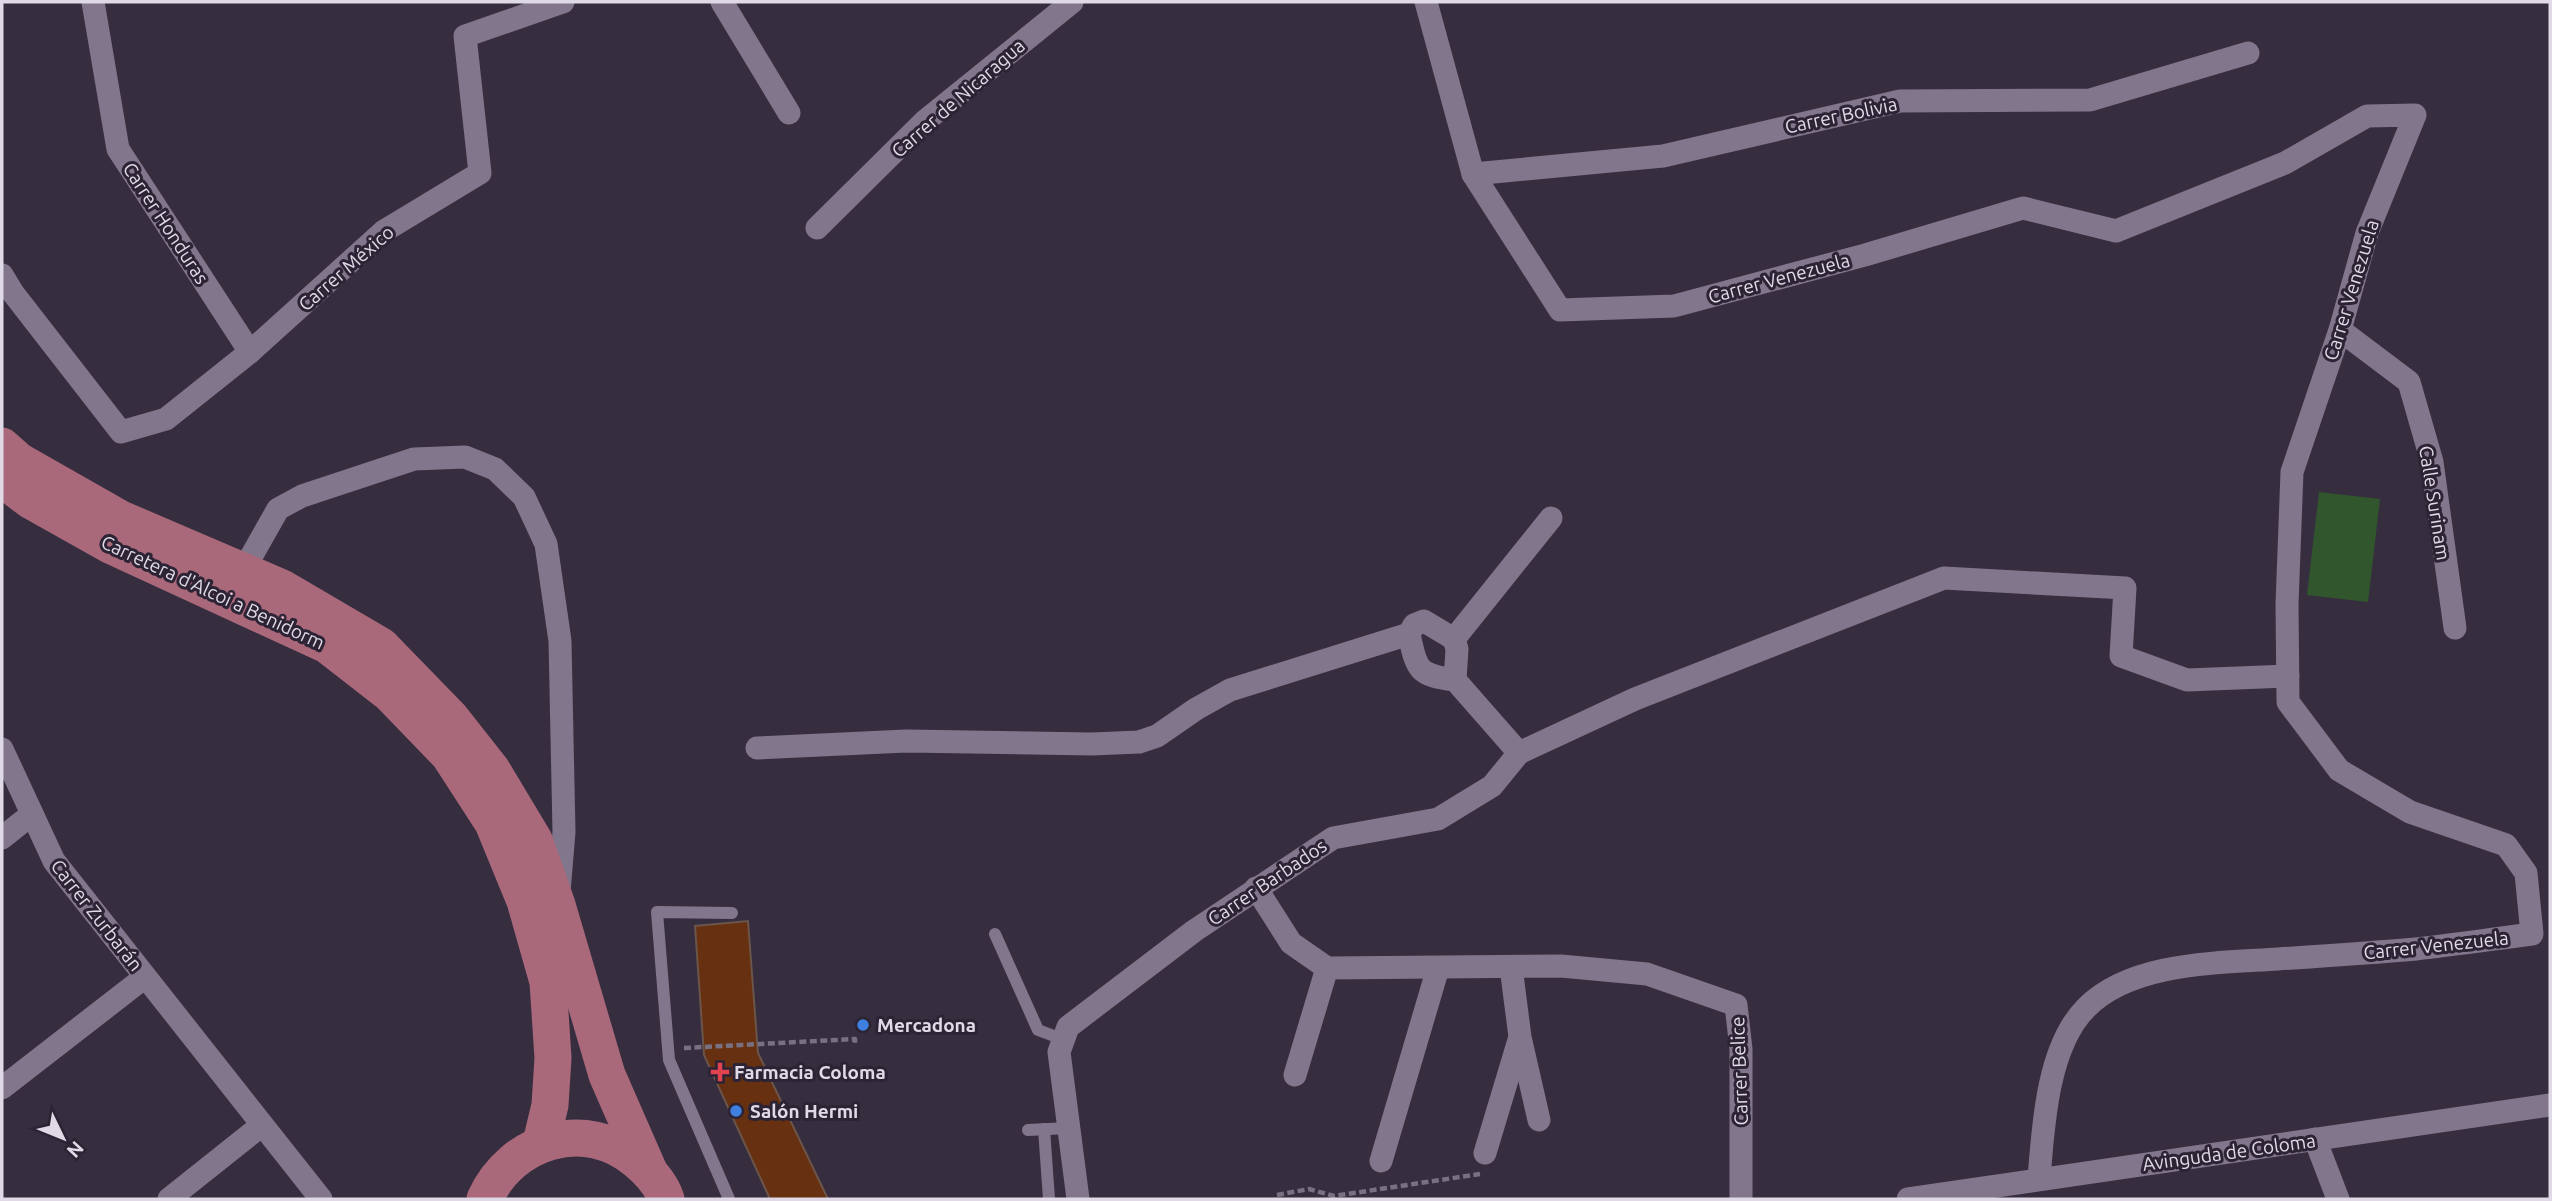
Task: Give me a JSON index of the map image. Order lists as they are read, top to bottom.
{
  "streets": {
    "main road": ["Carretera d'Alcoi a Benidorm"],
    "street": [
      "Carrer de Nicaragua",
      "Carrer Bolivia",
      "Carrer Honduras",
      "Carrer México",
      "Carrer Venezuela",
      "Calle Surinam",
      "Carrer Barbados",
      "Carrer Zurbarán",
      "Carrer Belice",
      "Avinguda de Coloma"
    ]
  },
  "crossings": [
    ["Carrer Bolivia", "Carrer Venezuela"],
    ["Carrer Honduras", "Carrer México"],
    ["Carrer Venezuela", "Calle Surinam"],
    ["Carrer Venezuela", "Avinguda de Coloma"]
  ],
  "places": {
    "other": ["Mercadona", "Salón Hermi"],
    "health": ["Farmacia Coloma"]
  },
  "north": "bottom right"
}
